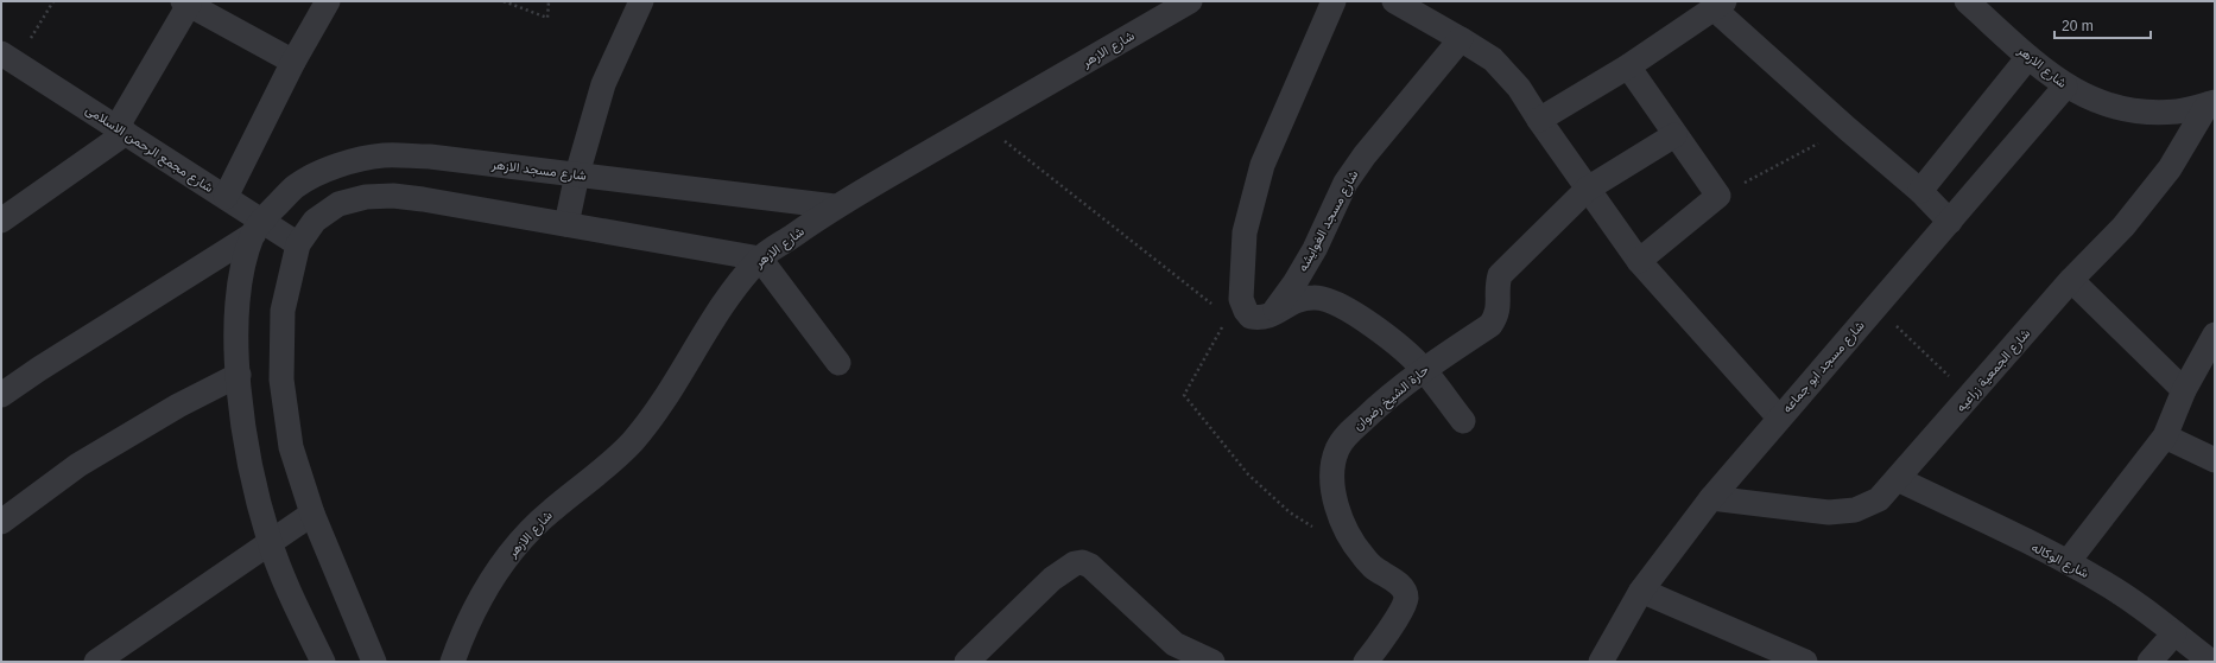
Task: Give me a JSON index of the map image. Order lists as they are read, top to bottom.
{
  "streets": {
    "street": [
      "شارع الازهر",
      "شارع مجمع الرحمن الاسلامى",
      "شارع مسجد الازهر",
      "شارع مسجد الغوايشه",
      "شارع مسجد ابو جماعه",
      "شارع الجمعية زراعيه",
      "حارة الشيخ رضوان",
      "شارع الوكاله"
    ]
  },
  "crossings": [
    ["شارع الازهر", "شارع مسجد الازهر"],
    ["شارع الازهر", "شارع مسجد ابو جماعه"],
    ["شارع الازهر", "شارع الجمعية زراعيه"],
    ["شارع مجمع الرحمن الاسلامى", "شارع مسجد الازهر"],
    ["شارع مسجد ابو جماعه", "شارع الجمعية زراعيه"],
    ["شارع الجمعية زراعيه", "شارع الوكاله"]
  ],
  "scale_bar": "20 m"
}
